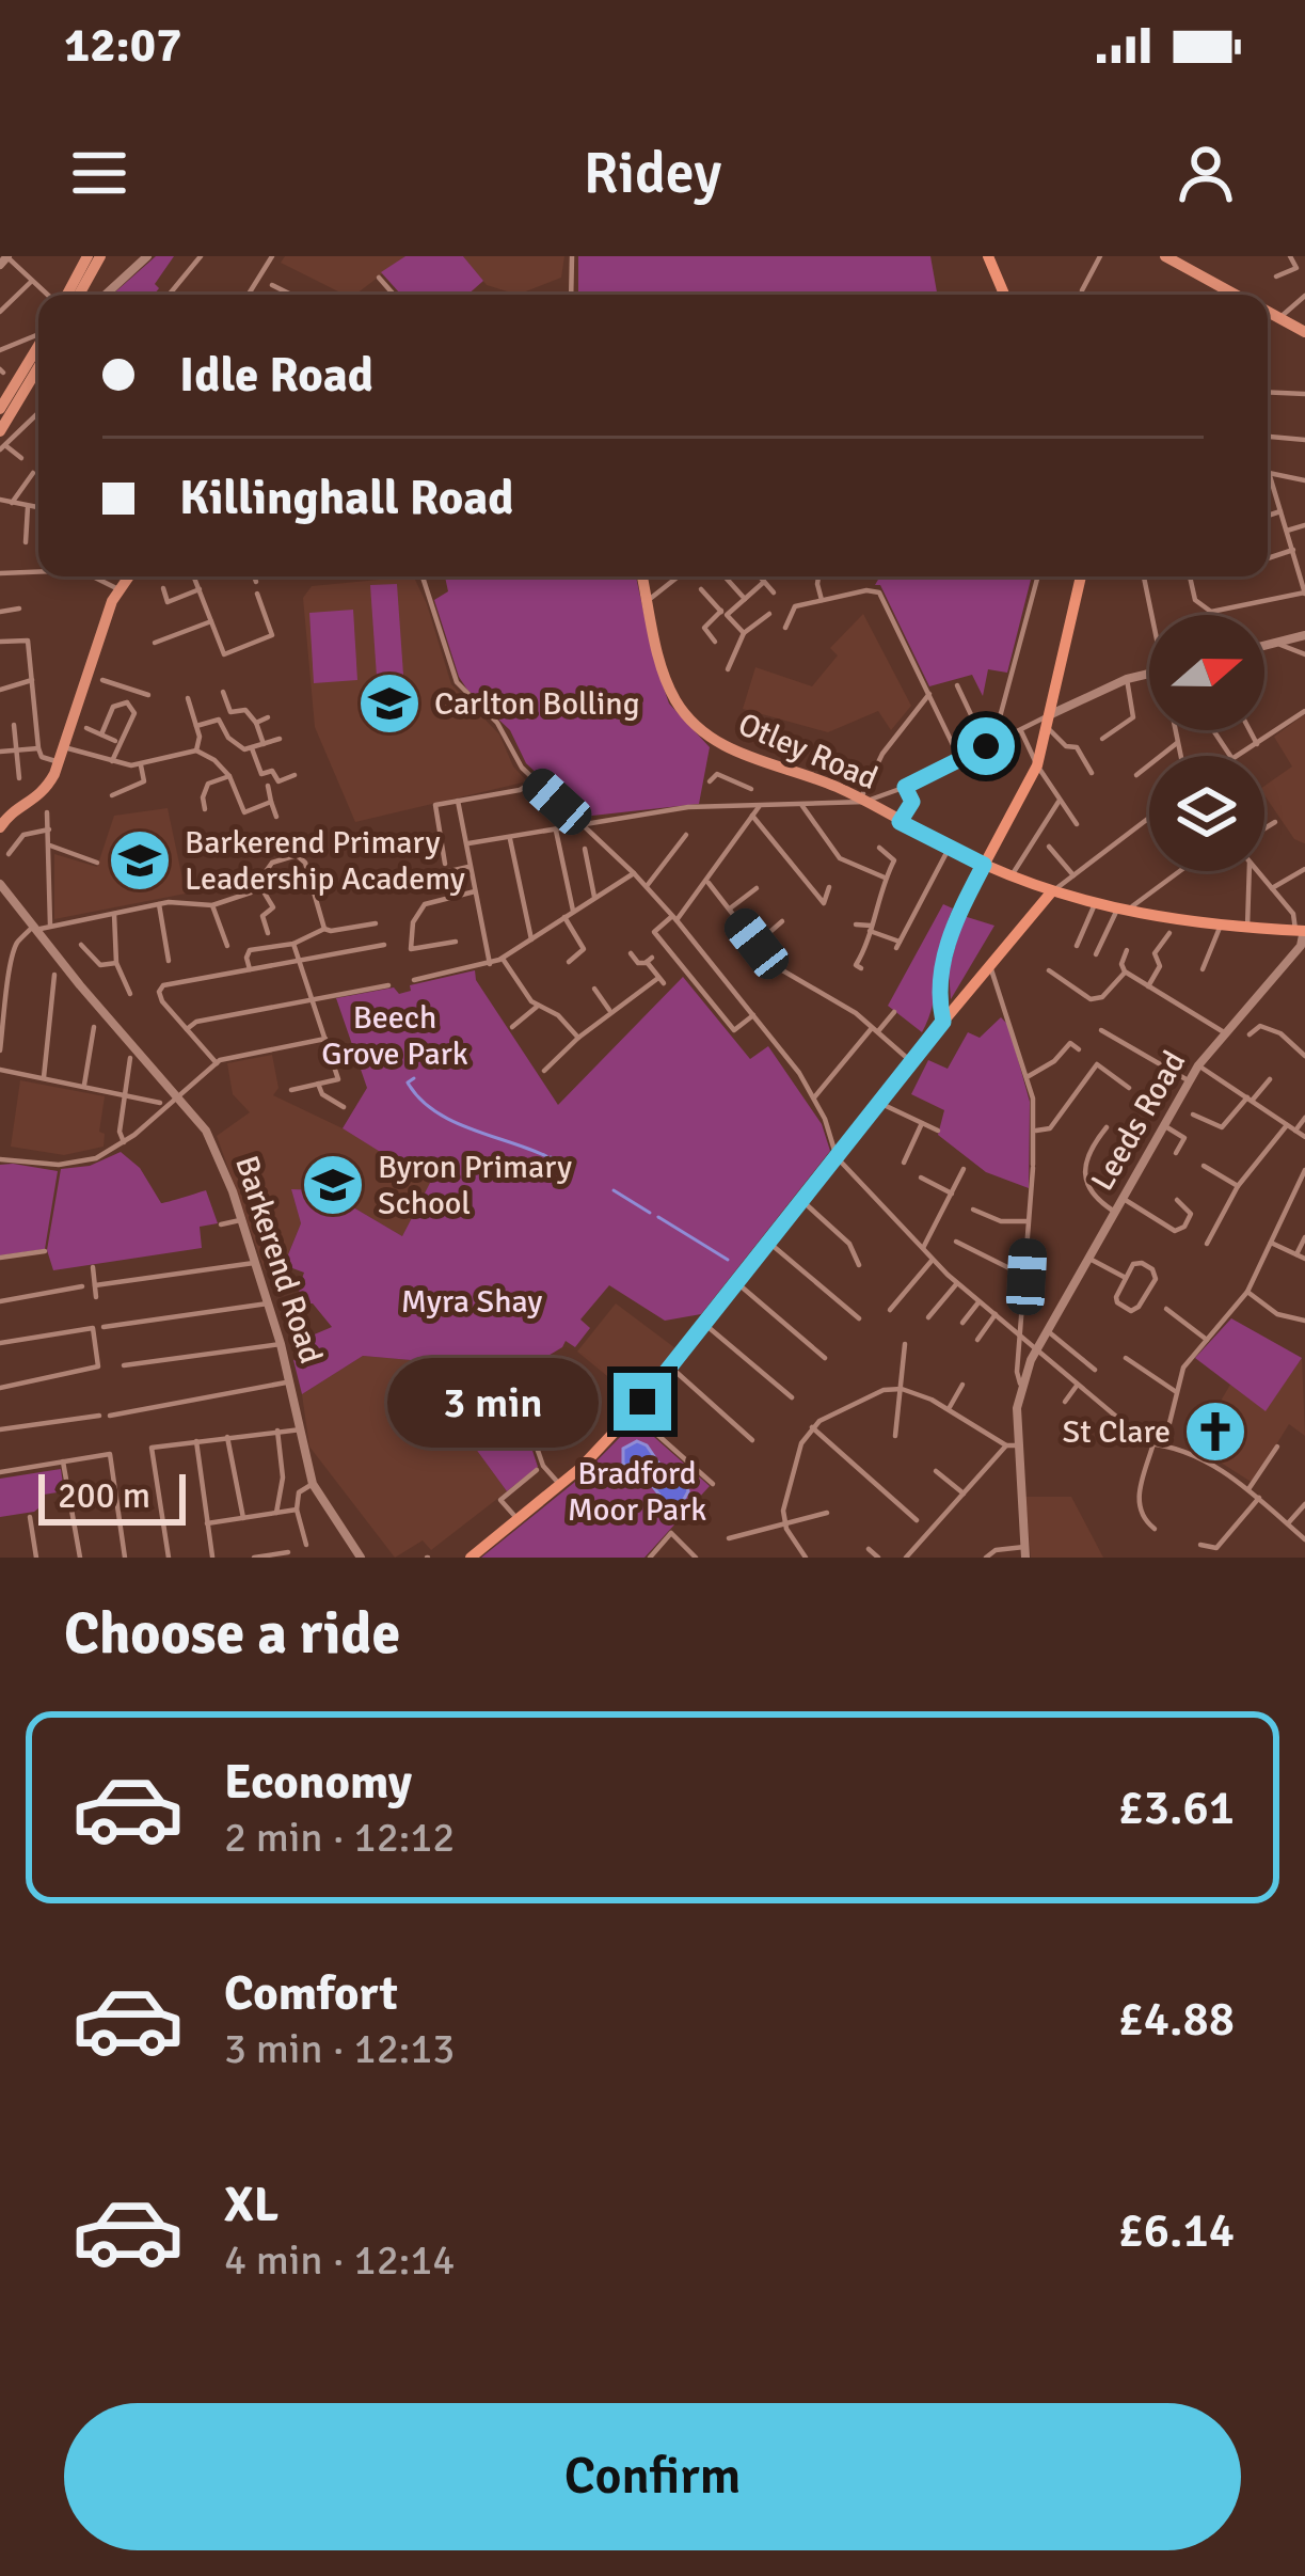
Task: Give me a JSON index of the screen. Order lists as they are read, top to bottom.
{
  "streets": {
    "main road": ["Otley Road"],
    "street": ["Leeds Road", "Barkerend Road"]
  },
  "parks": ["Beech Grove Park", "Myra Shay", "Bradford Moor Park"],
  "places": {
    "school or university": ["Carlton Bolling", "Barkerend Primary Leadership Academy", "Byron Primary School"],
    "church": ["St Clare"]
  },
  "scale_bar": "200 m",
  "north": "right",
  "page": {
    "status": "12:07",
    "header": "Ridey",
    "banner": ["Idle Road", "Killinghall Road"],
    "bubble": "3 min",
    "scale": "200 m",
    "heading": "Choose a ride",
    "list": [
      {
        "name": "Economy",
        "note": "2 min · 12:12",
        "value": "£3.61"
      },
      {
        "name": "Comfort",
        "note": "3 min · 12:13",
        "value": "£4.88"
      },
      {
        "name": "XL",
        "note": "4 min · 12:14",
        "value": "£6.14"
      }
    ],
    "buttons": "Confirm"
  }
}
